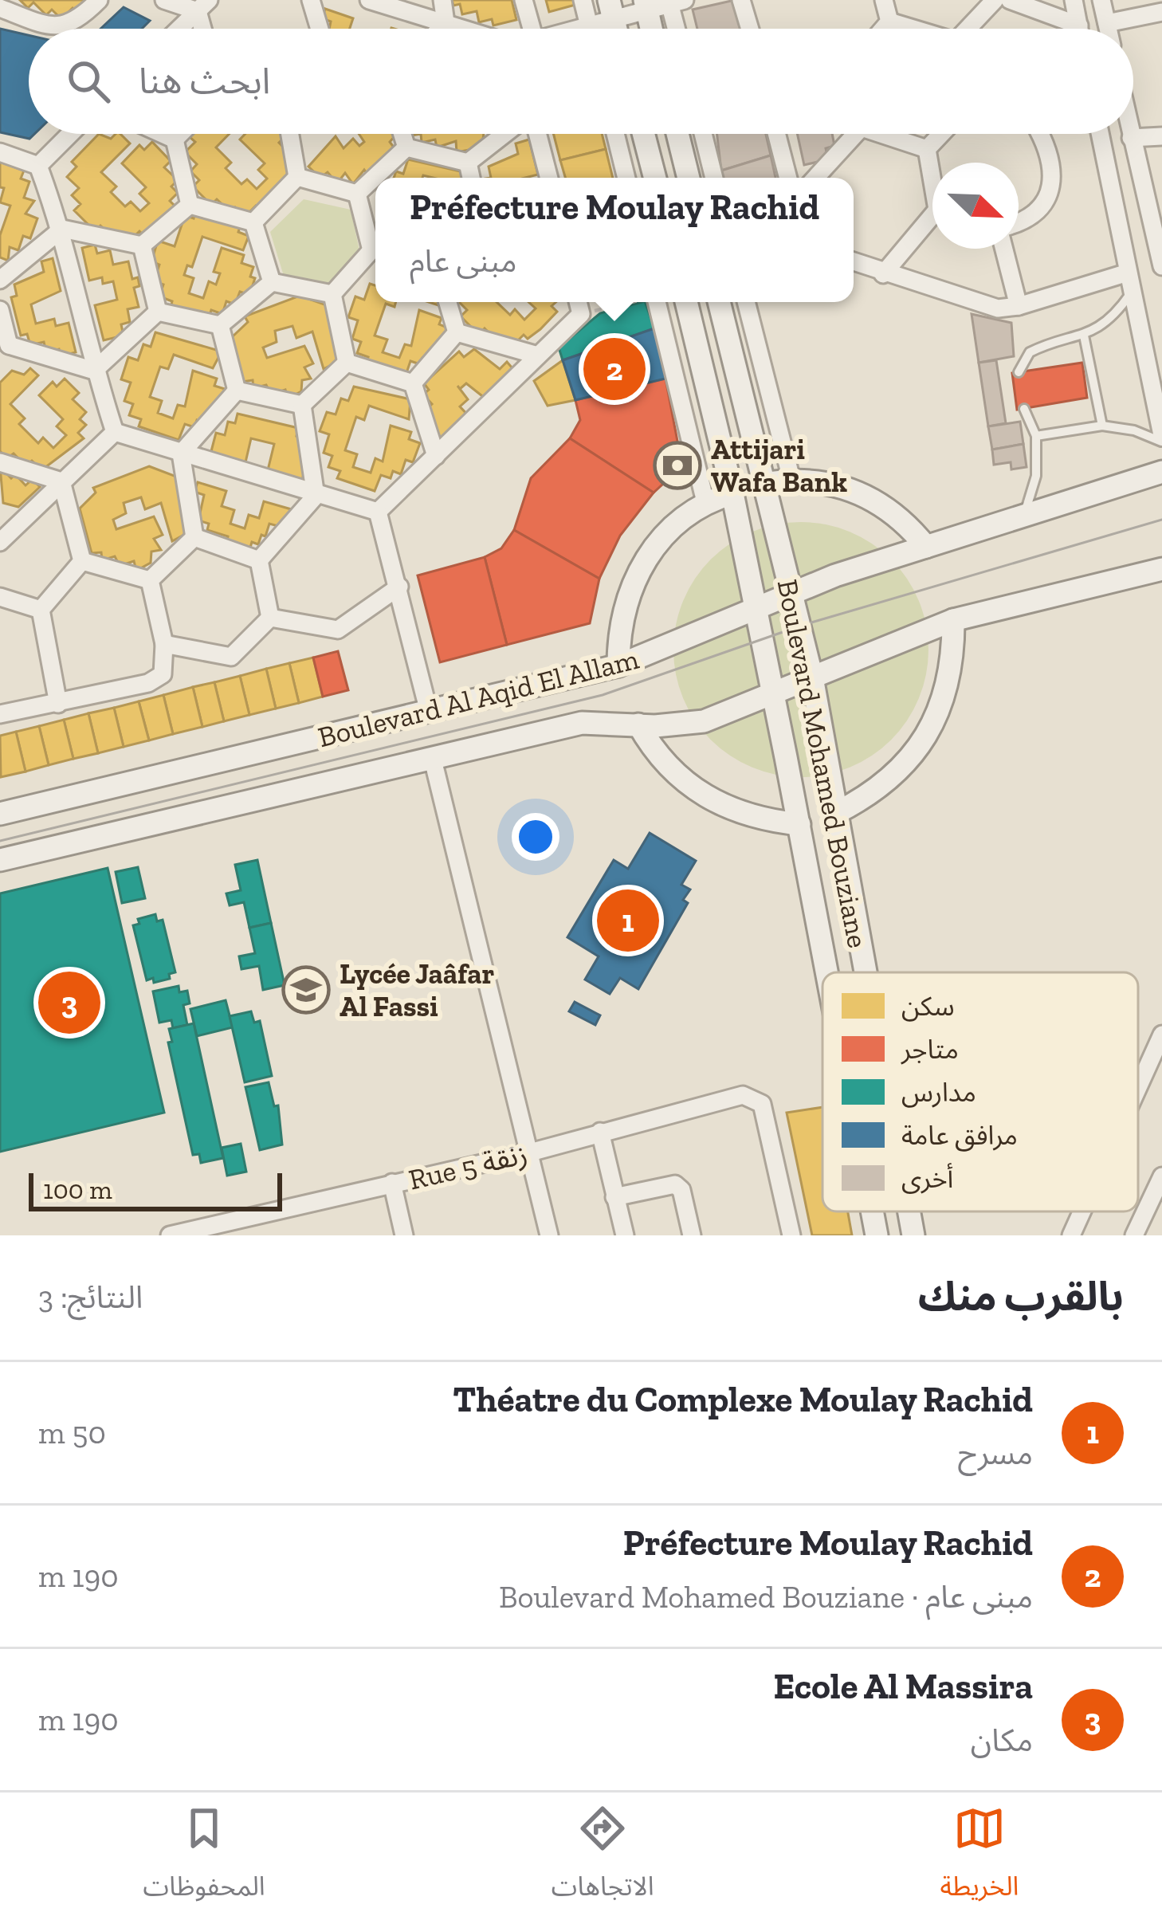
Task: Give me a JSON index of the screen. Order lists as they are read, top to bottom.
{
  "streets": {
    "main road": ["Boulevard Al Aqid El Allam", "Boulevard Mohamed Bouziane"],
    "street": ["Rue 5 زنقة"]
  },
  "crossings": [
    ["Boulevard Al Aqid El Allam", "Boulevard Mohamed Bouziane"]
  ],
  "places": {
    "bank": ["Attijari Wafa Bank"],
    "school or university": ["Lycée Jaâfar Al Fassi"]
  },
  "legend": [
    "سكن",
    "متاجر",
    "مدارس",
    "مرافق عامة",
    "أخرى"
  ],
  "scale_bar": "100 m",
  "north": "bottom right",
  "page": {
    "search": "ابحث هنا",
    "popup": ["Préfecture Moulay Rachid", "مبنى عام"],
    "pins": ["2", "1", "3"],
    "scale": "100 m",
    "heading": ["بالقرب منك", "النتائج: 3"],
    "list": [
      {
        "mark": "1",
        "name": "Théatre du Complexe Moulay Rachid",
        "note": "مسرح",
        "value": "50 m"
      },
      {
        "mark": "2",
        "name": "Préfecture Moulay Rachid",
        "note": "مبنى عام · Boulevard Mohamed Bouziane",
        "value": "190 m"
      },
      {
        "mark": "3",
        "name": "Ecole Al Massira",
        "note": "مكان",
        "value": "190 m"
      }
    ],
    "nav": ["الخريطة", "الاتجاهات", "المحفوظات"]
  }
}
